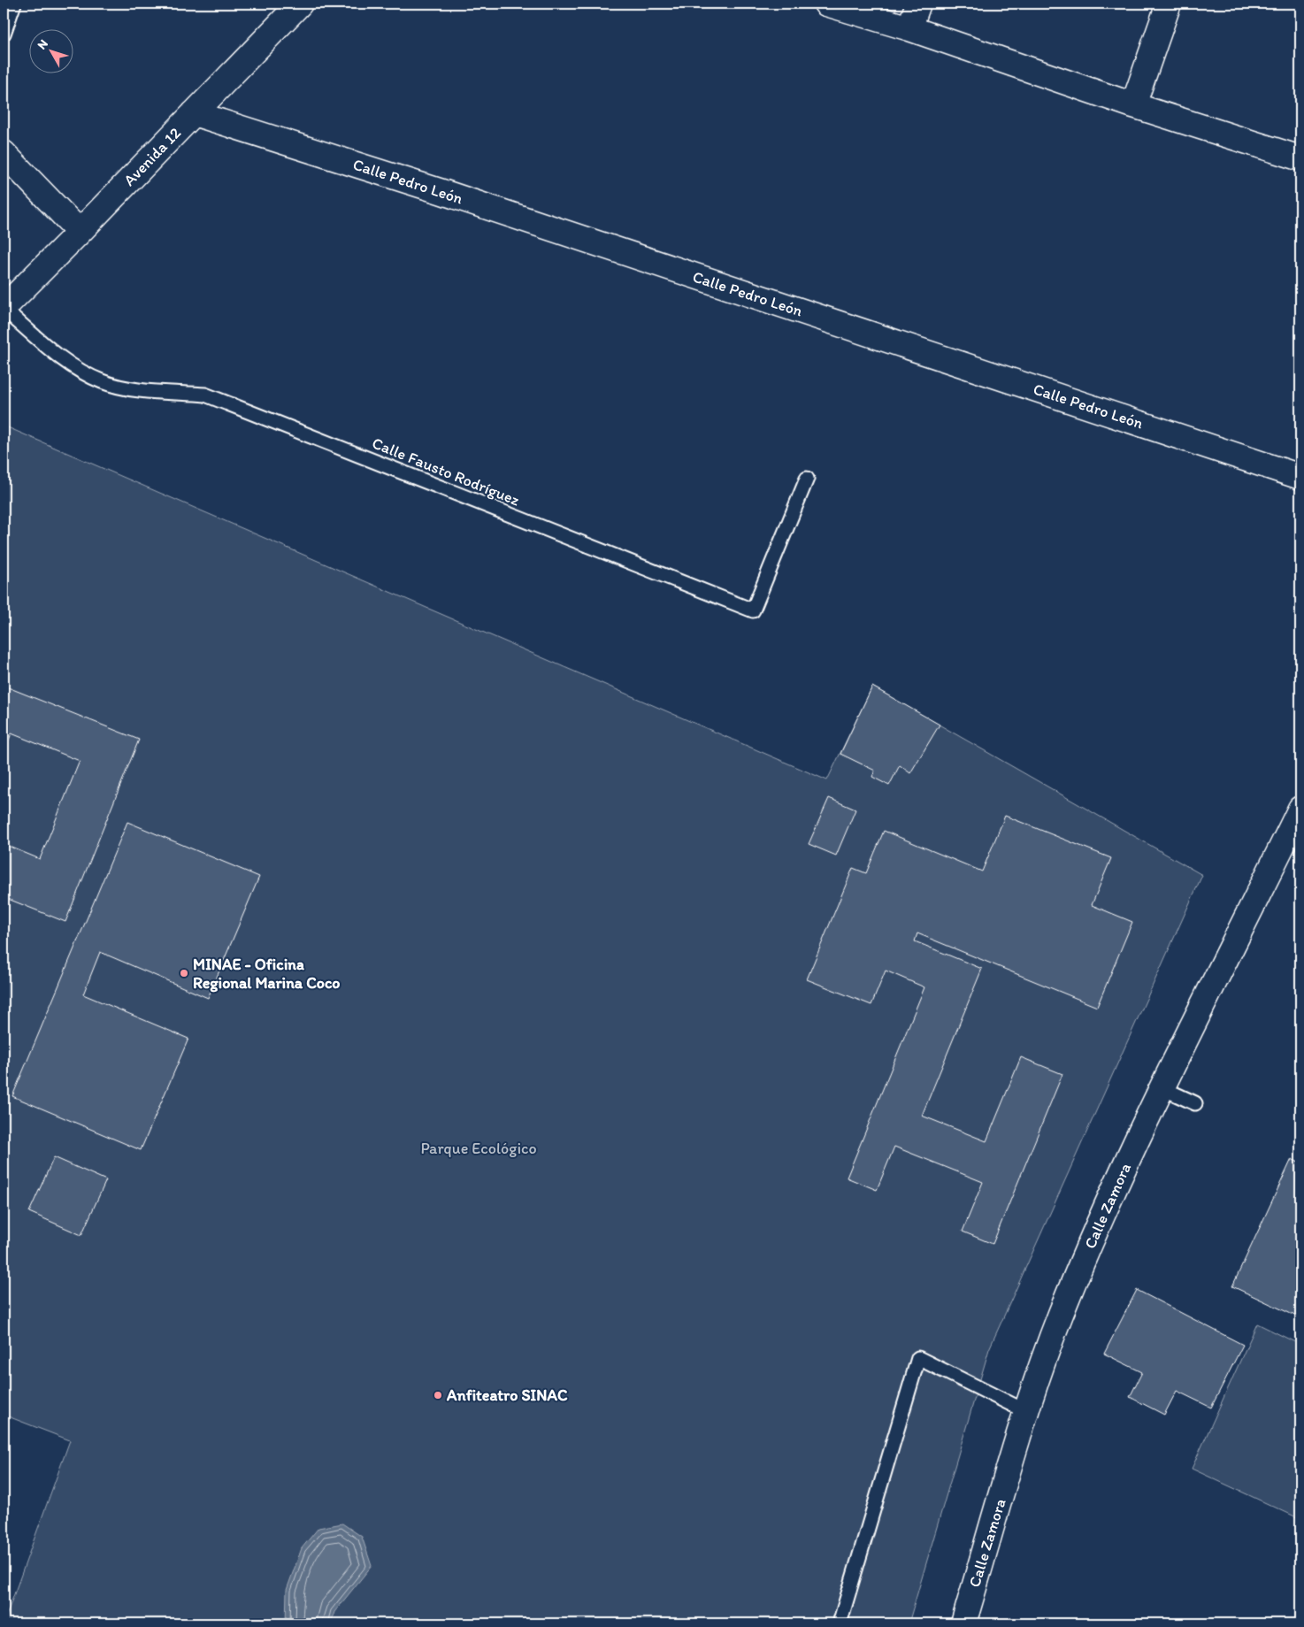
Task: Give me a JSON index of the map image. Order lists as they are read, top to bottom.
{
  "streets": {
    "street": ["Avenida 12", "Calle Pedro León", "Calle Zamora"],
    "lane": ["Calle Fausto Rodríguez"]
  },
  "crossings": [
    ["Avenida 12", "Calle Pedro León"],
    ["Avenida 12", "Calle Fausto Rodríguez"]
  ],
  "parks": ["Parque Ecológico"],
  "places": ["MINAE - Oficina Regional Marina Coco", "Anfiteatro SINAC"],
  "north": "top left"
}
